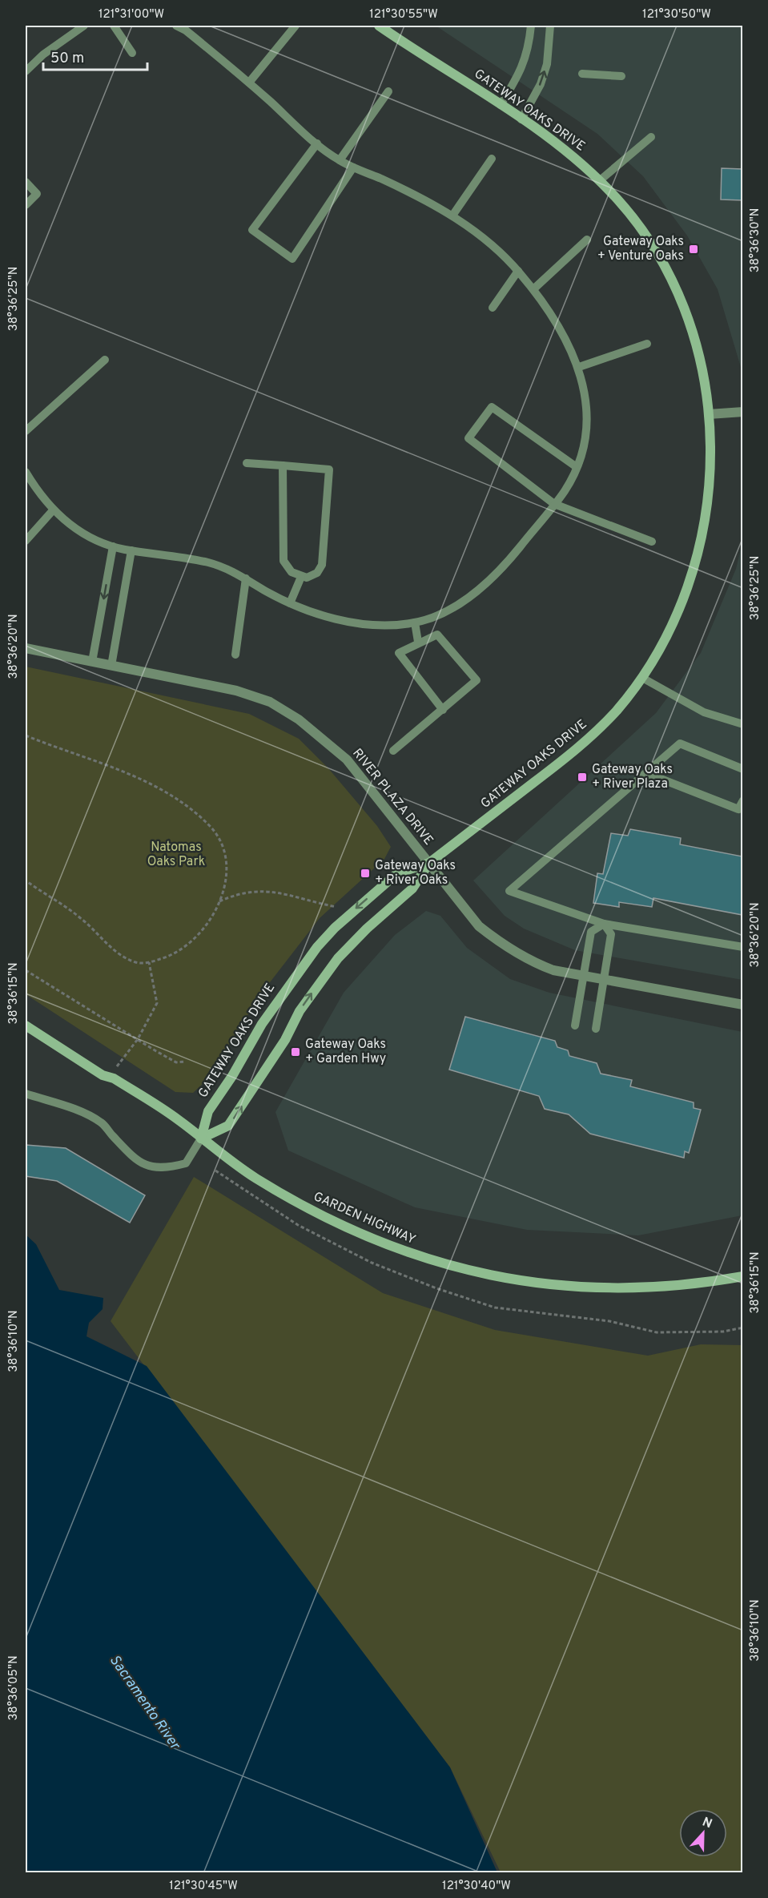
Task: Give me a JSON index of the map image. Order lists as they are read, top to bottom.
{
  "streets": {
    "street": ["GATEWAY OAKS DRIVE", "RIVER PLAZA DRIVE", "GARDEN HIGHWAY"]
  },
  "crossings": [
    ["GATEWAY OAKS DRIVE", "RIVER PLAZA DRIVE"],
    ["GATEWAY OAKS DRIVE", "GARDEN HIGHWAY"]
  ],
  "water": ["Sacramento River"],
  "parks": ["Natomas Oaks Park"],
  "places": {
    "transit": [
      "Gateway Oaks + Venture Oaks",
      "Gateway Oaks + River Plaza",
      "Gateway Oaks + River Oaks",
      "Gateway Oaks + Garden Hwy"
    ]
  },
  "scale_bar": "50 m",
  "north": "top",
  "coordinates": [
    "121°31'00\"W",
    "121°30'55\"W",
    "121°30'50\"W",
    "38°36'30\"N",
    "38°36'25\"N",
    "38°36'20\"N",
    "38°36'15\"N",
    "38°36'10\"N",
    "38°36'05\"N",
    "121°30'45\"W",
    "121°30'40\"W"
  ]
}
